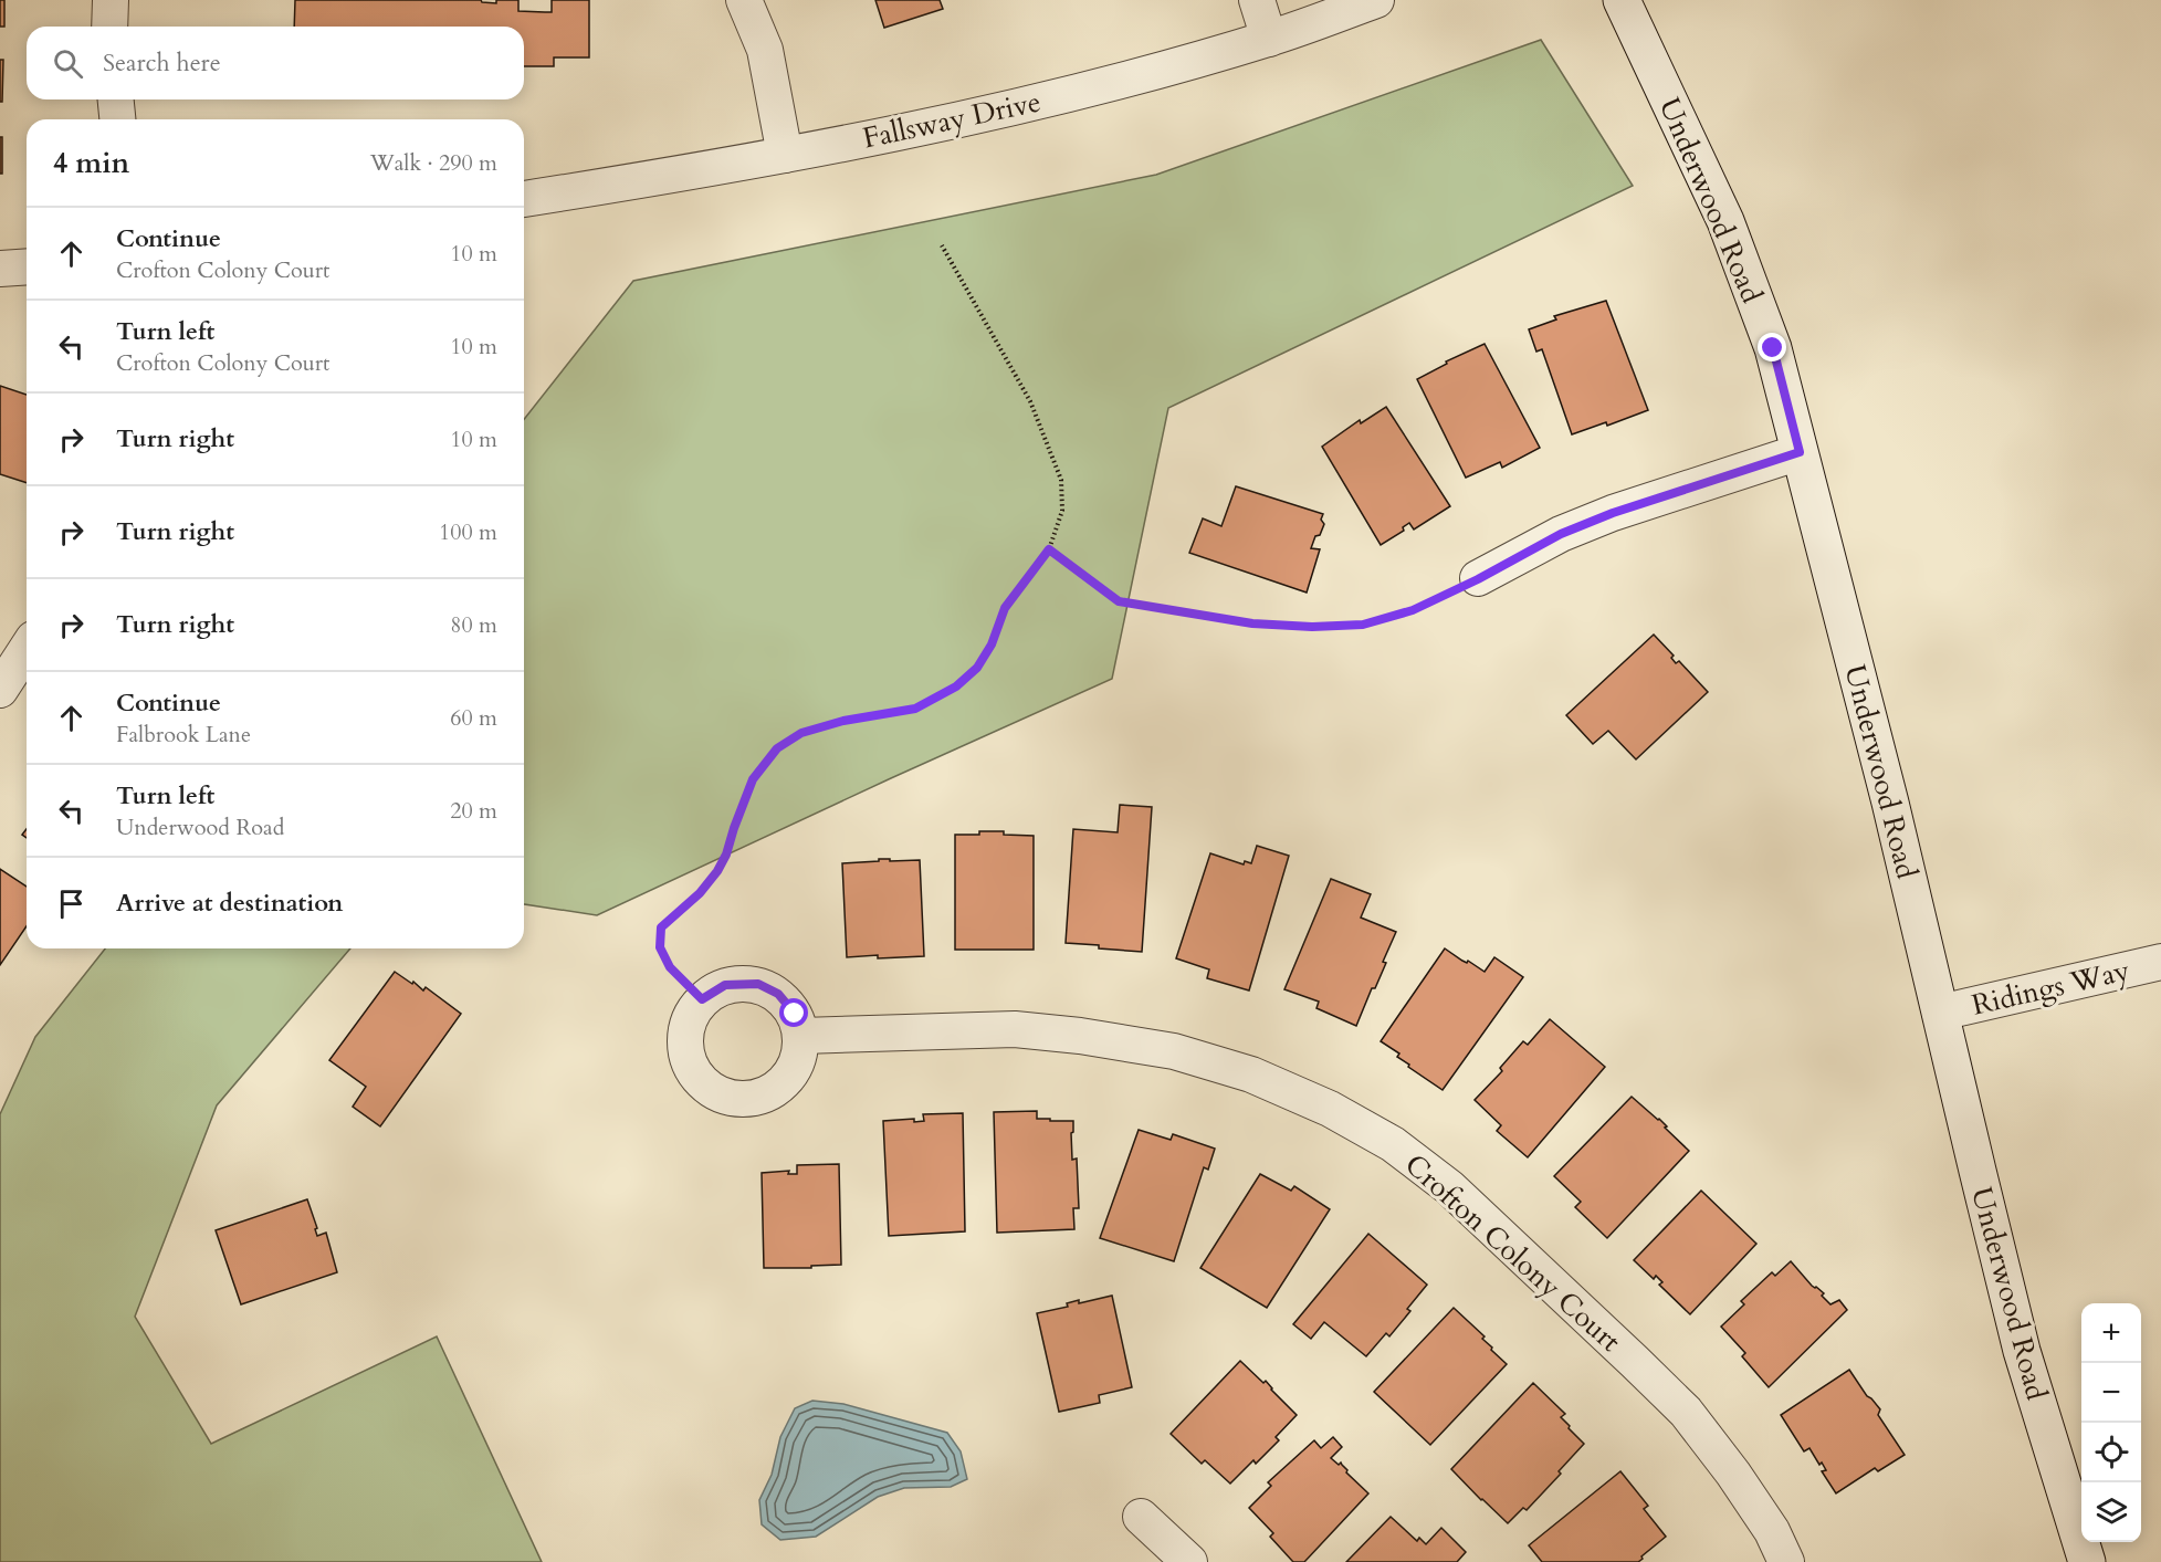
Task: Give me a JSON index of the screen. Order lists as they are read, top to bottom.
{
  "streets": {
    "street": [
      "Fallsway Drive",
      "Underwood Road",
      "Ridings Way",
      "Crofton Colony Court"
    ]
  },
  "crossings": [
    ["Underwood Road", "Ridings Way"]
  ],
  "page": {
    "search": "Search here",
    "heading": ["4 min", "Walk · 290 m"],
    "list": [
      ["Continue", "Crofton Colony Court", "10 m"],
      ["Turn left", "Crofton Colony Court", "10 m"],
      ["Turn right", "10 m"],
      ["Turn right", "100 m"],
      ["Turn right", "80 m"],
      ["Continue", "Falbrook Lane", "60 m"],
      ["Turn left", "Underwood Road", "20 m"],
      "Arrive at destination"
    ],
    "map_buttons": ["+", "−"]
  }
}
